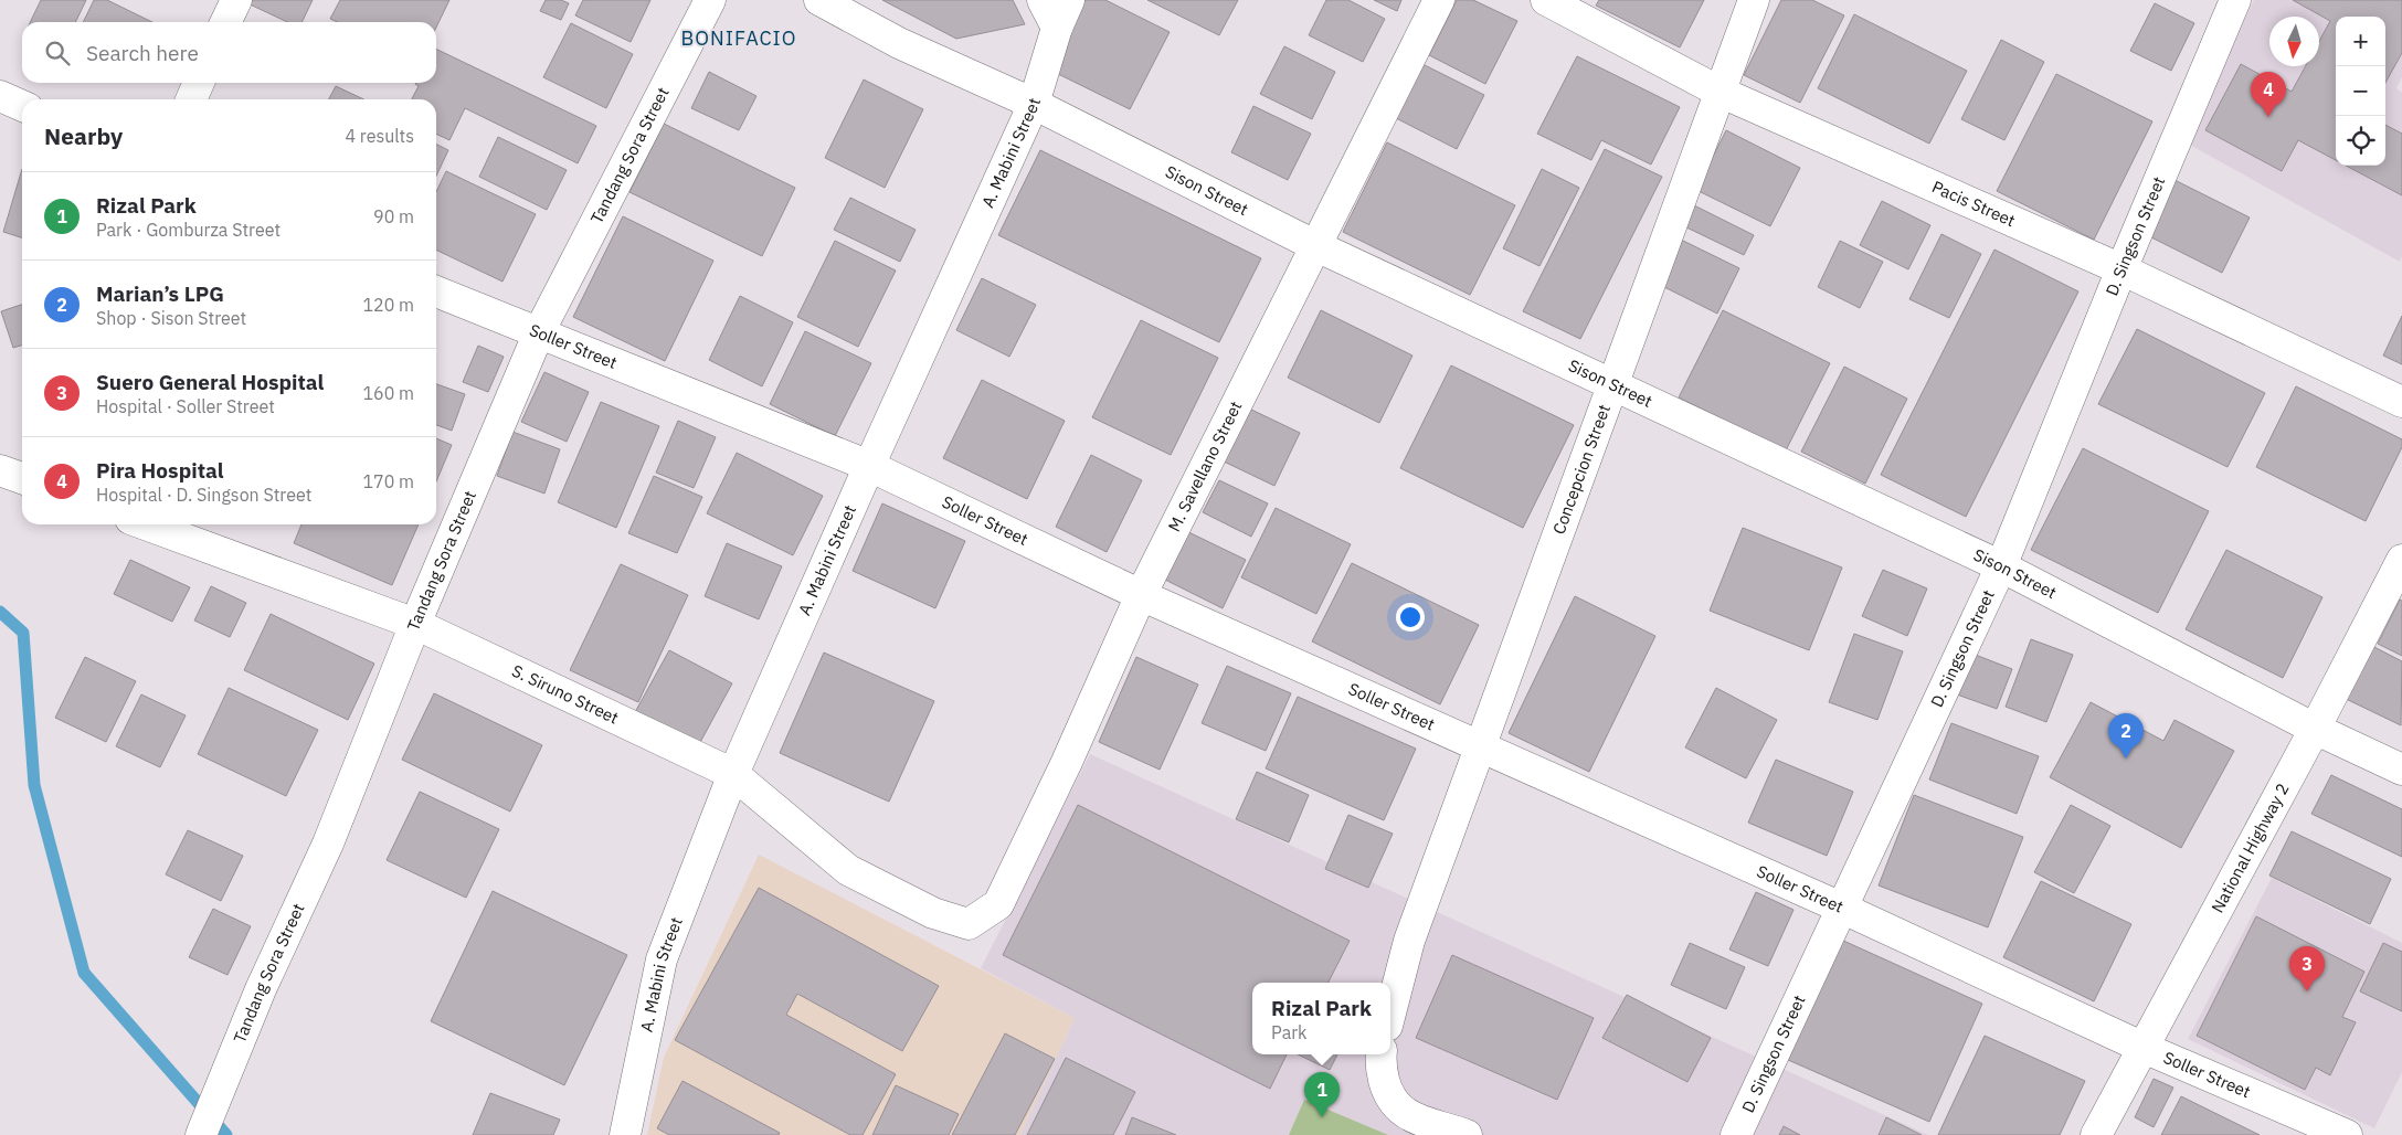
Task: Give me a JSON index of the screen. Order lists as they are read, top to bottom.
{
  "streets": {
    "main road": [
      "A. Mabini Street",
      "Tandang Sora Street",
      "Sison Street",
      "Pacis Street",
      "D. Singson Street",
      "Soller Street",
      "M. Savellano Street",
      "Concepcion Street",
      "S. Siruno Street",
      "National Highway 2"
    ]
  },
  "crossings": [
    ["A. Mabini Street", "Sison Street"],
    ["A. Mabini Street", "Soller Street"],
    ["A. Mabini Street", "S. Siruno Street"],
    ["Tandang Sora Street", "Soller Street"],
    ["Tandang Sora Street", "S. Siruno Street"],
    ["Sison Street", "D. Singson Street"],
    ["Sison Street", "M. Savellano Street"],
    ["Sison Street", "Concepcion Street"],
    ["Sison Street", "National Highway 2"],
    ["Pacis Street", "D. Singson Street"],
    ["Pacis Street", "Concepcion Street"],
    ["D. Singson Street", "Soller Street"],
    ["Soller Street", "M. Savellano Street"],
    ["Soller Street", "Concepcion Street"],
    ["Soller Street", "National Highway 2"],
    ["M. Savellano Street", "S. Siruno Street"]
  ],
  "districts": ["BONIFACIO"],
  "north": "bottom",
  "page": {
    "map_buttons": ["+", "−"],
    "search": "Search here",
    "pins": [
      "4",
      "2",
      "3",
      "1"
    ],
    "heading": ["Nearby", "4 results"],
    "list": [
      {
        "mark": "1",
        "name": "Rizal Park",
        "note": "Park · Gomburza Street",
        "value": "90 m"
      },
      {
        "mark": "2",
        "name": "Marian’s LPG",
        "note": "Shop · Sison Street",
        "value": "120 m"
      },
      {
        "mark": "3",
        "name": "Suero General Hospital",
        "note": "Hospital · Soller Street",
        "value": "160 m"
      },
      {
        "mark": "4",
        "name": "Pira Hospital",
        "note": "Hospital · D. Singson Street",
        "value": "170 m"
      }
    ],
    "popup": ["Rizal Park", "Park"]
  }
}
